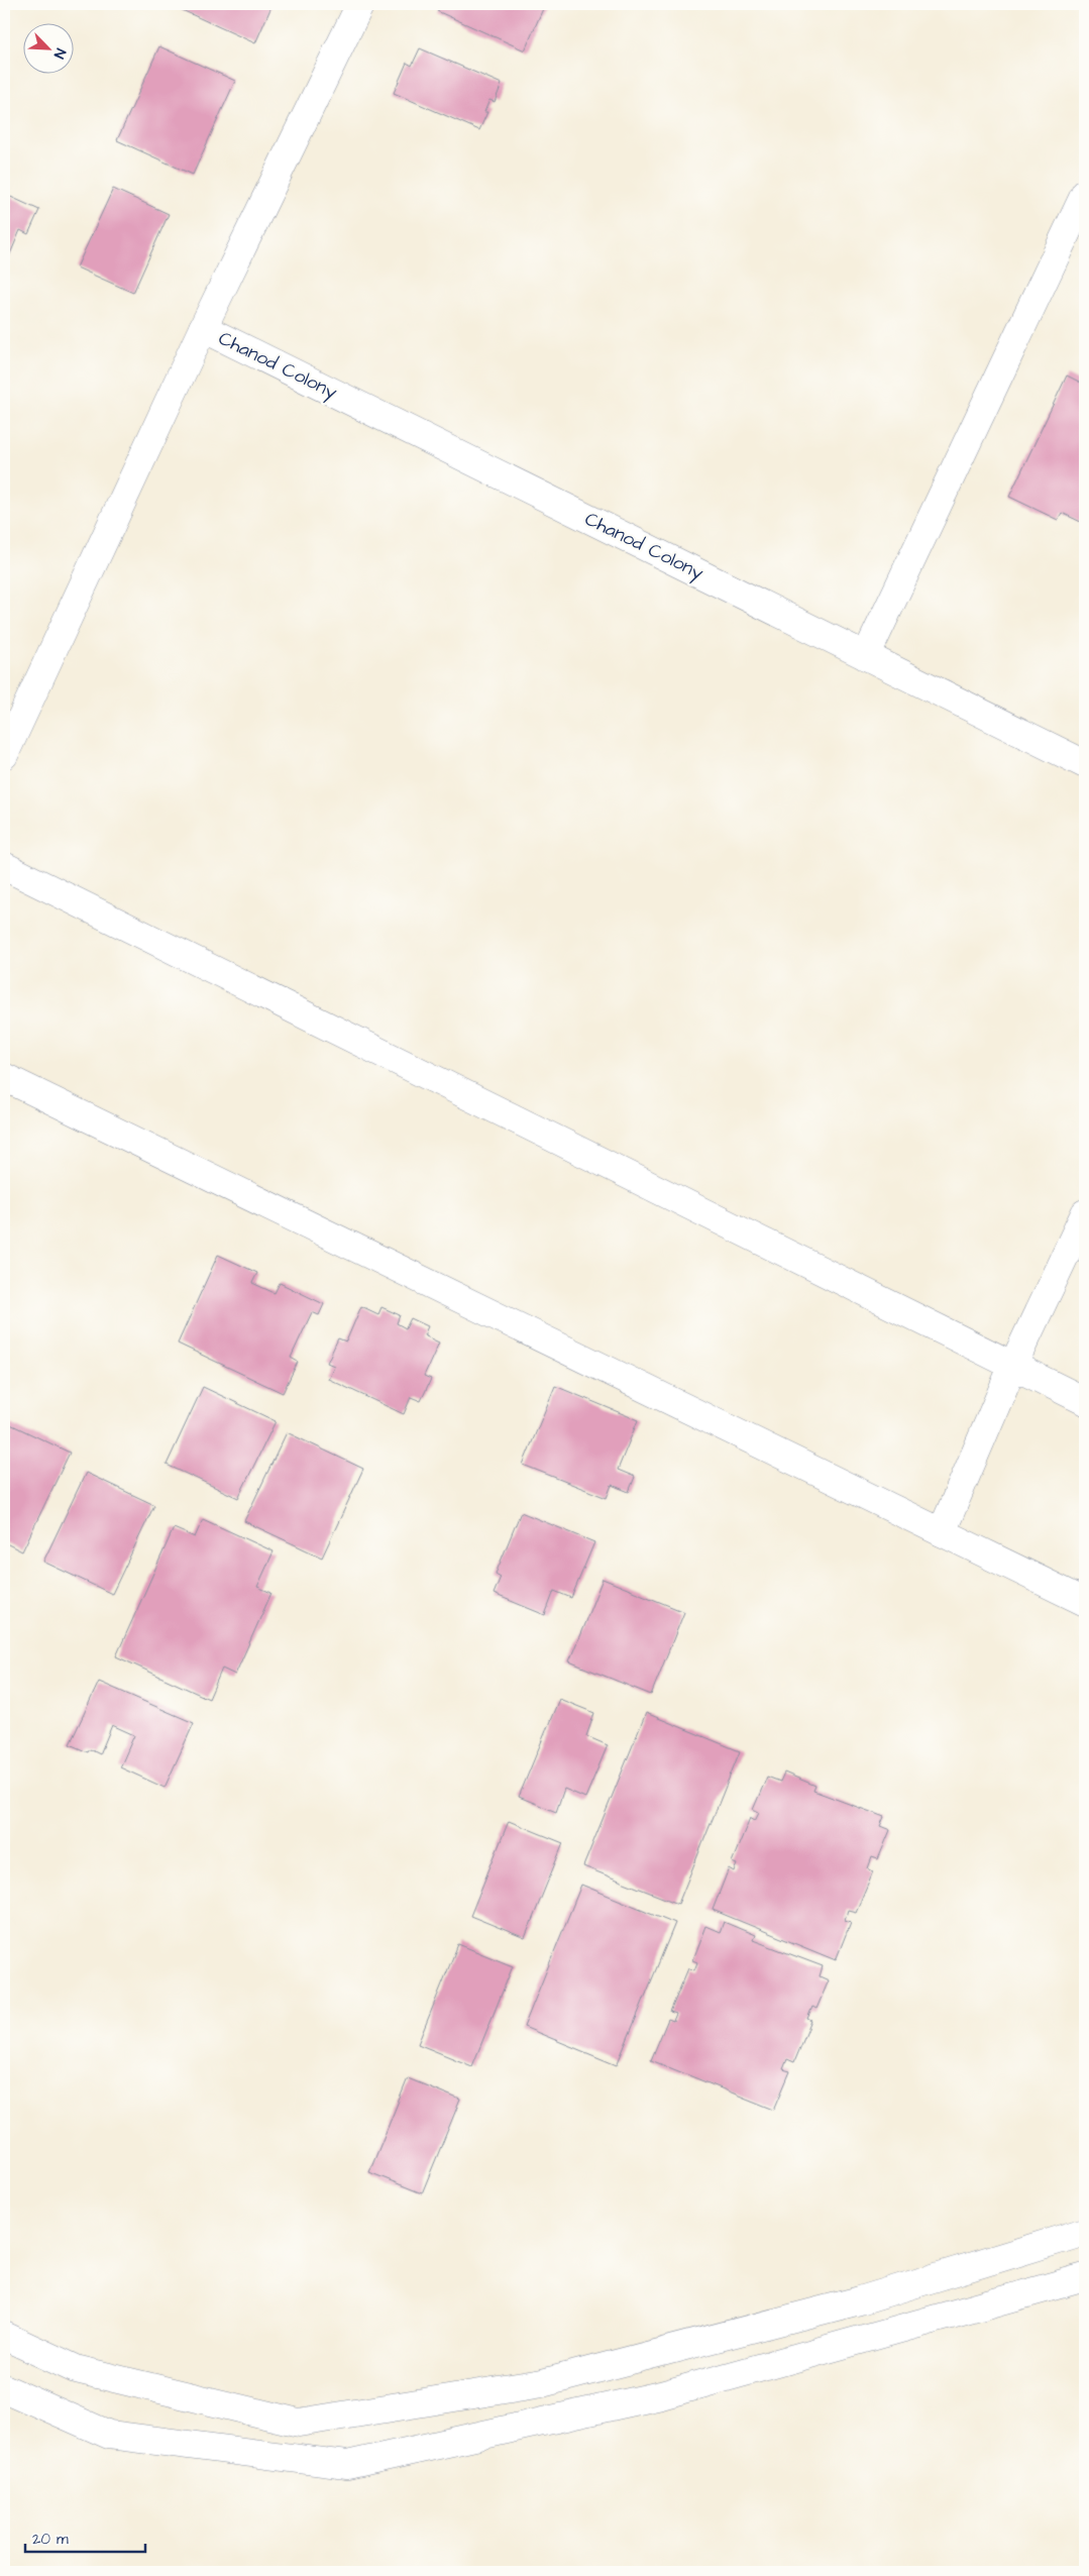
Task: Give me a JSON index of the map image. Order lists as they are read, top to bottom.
{
  "streets": {
    "street": ["Chanod Colony"]
  },
  "scale_bar": "20 m",
  "north": "bottom right"
}
